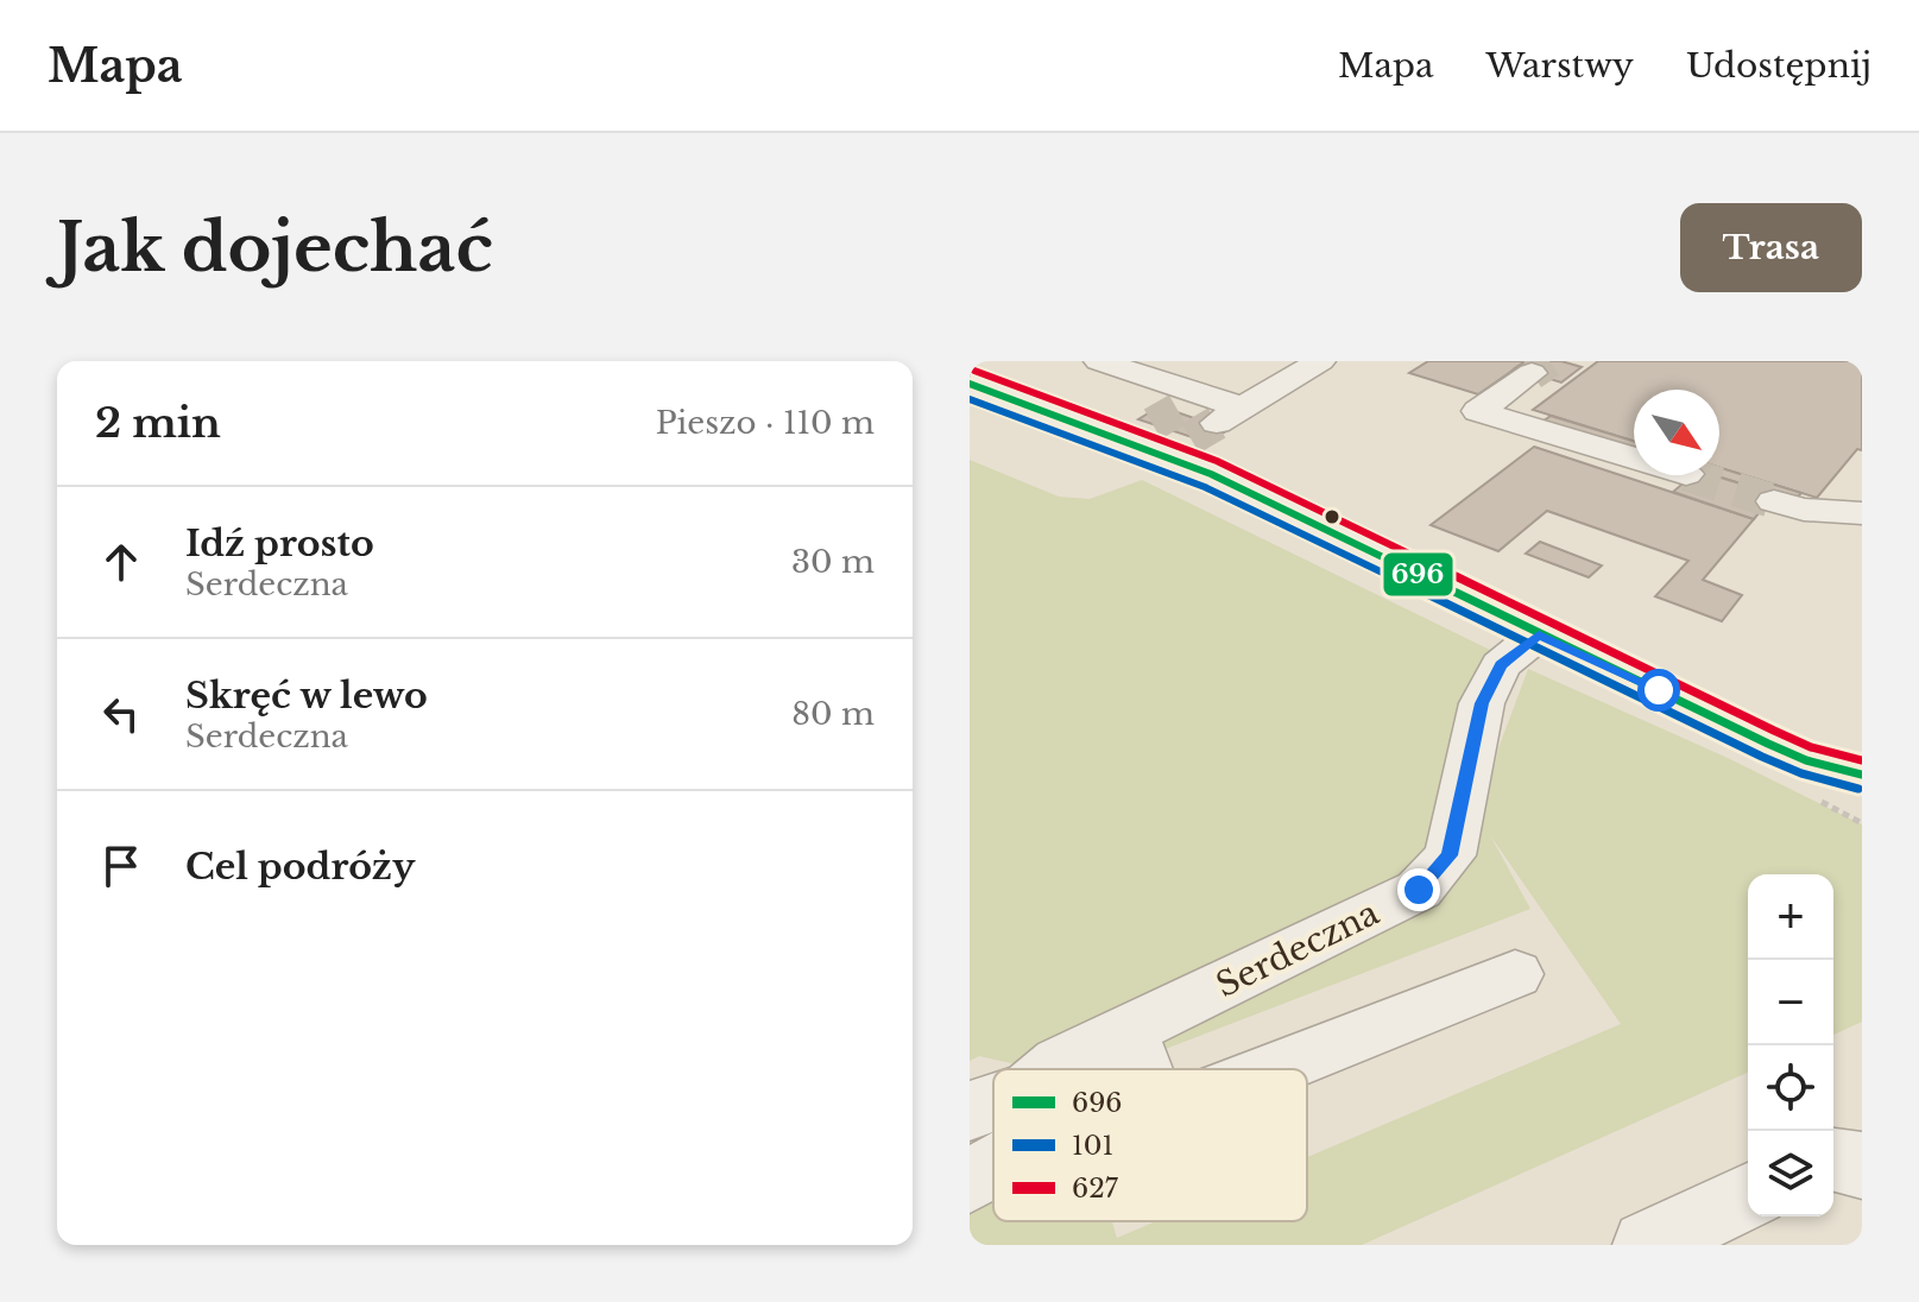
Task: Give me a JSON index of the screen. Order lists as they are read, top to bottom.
{
  "streets": {
    "street": ["Serdeczna"]
  },
  "lines": ["transit line 627", "transit line 696", "transit line 101"],
  "legend": ["696", "101", "627"],
  "north": "bottom right",
  "page": {
    "header": "Mapa",
    "nav": ["Mapa", "Warstwy", "Udostępnij"],
    "buttons": "Trasa",
    "title": "Jak dojechać",
    "heading": ["2 min", "Pieszo · 110 m"],
    "list": [
      ["Idź prosto", "Serdeczna", "30 m"],
      ["Skręć w lewo", "Serdeczna", "80 m"],
      "Cel podróży"
    ],
    "map_buttons": ["+", "−"]
  }
}
